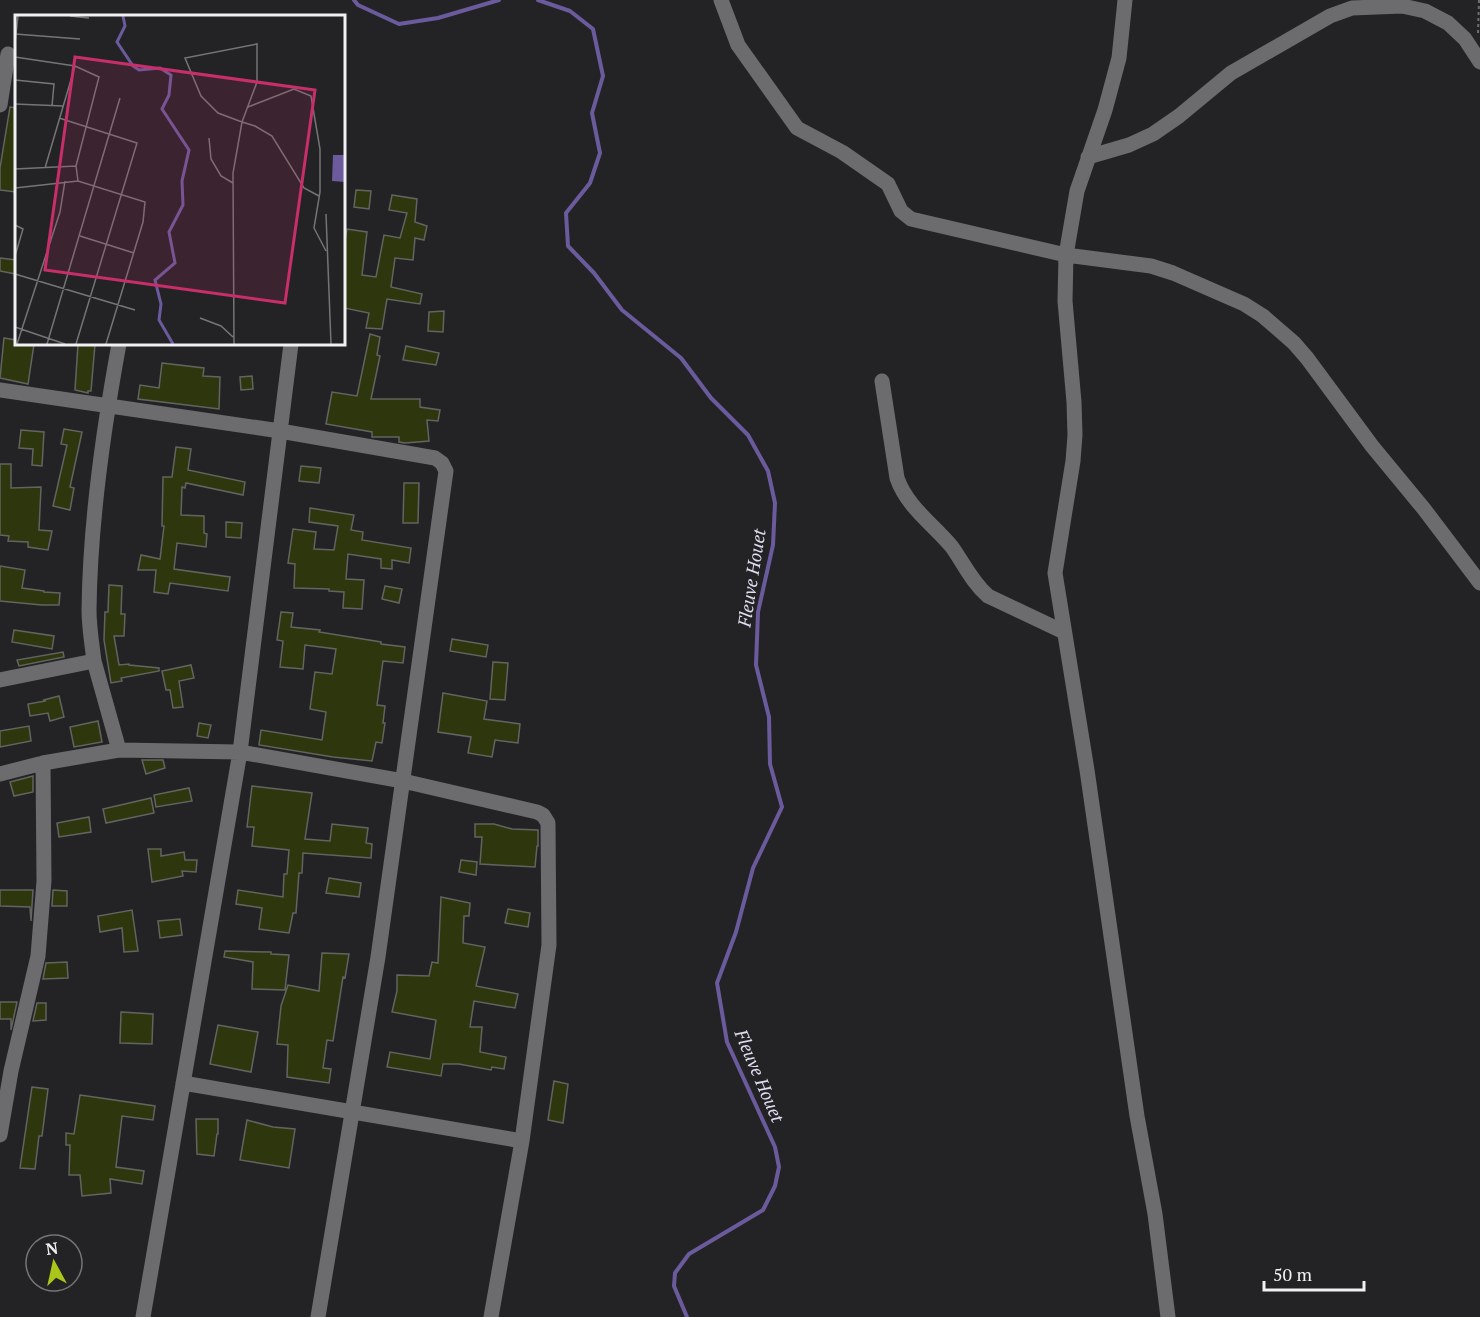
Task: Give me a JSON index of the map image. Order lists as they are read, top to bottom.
{
  "water": ["Fleuve Houet"],
  "scale_bar": "50 m",
  "north": "top"
}
